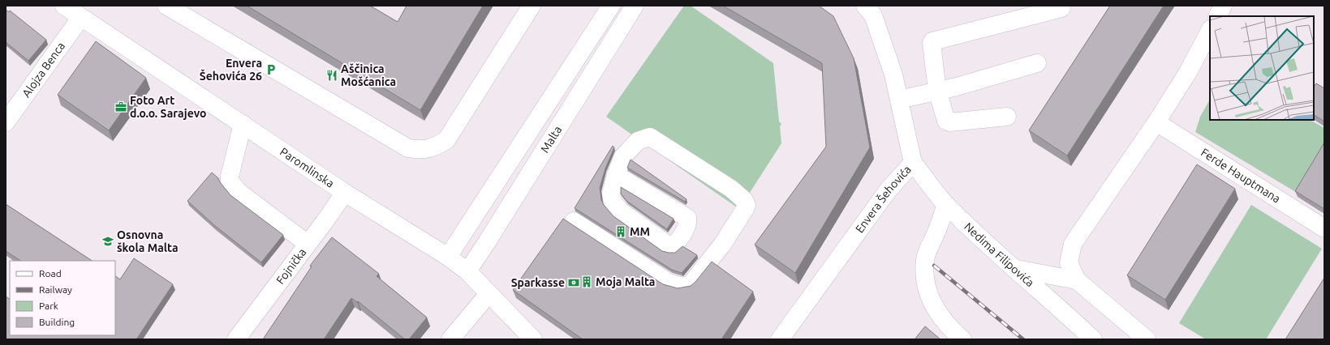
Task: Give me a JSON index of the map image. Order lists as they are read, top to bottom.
{
  "streets": {
    "street": [
      "Alojza Benca",
      "Malta",
      "Paromlinska",
      "Ferde Hauptmana",
      "Envera Šehovića",
      "Nedima Filipovića",
      "Fojnička"
    ]
  },
  "crossings": [
    ["Alojza Benca", "Paromlinska"],
    ["Malta", "Paromlinska"],
    ["Paromlinska", "Fojnička"],
    ["Envera Šehovića", "Nedima Filipovića"]
  ],
  "places": {
    "parking": ["Envera Šehovića 26"],
    "restaurant": ["Aščinica Mošćanica"],
    "office": ["Foto Art d.o.o. Sarajevo"],
    "building": ["MM", "Moja Malta"],
    "school or university": ["Osnovna škola Malta"],
    "bank": ["Sparkasse"]
  },
  "legend": [
    "Road",
    "Railway",
    "Park",
    "Building"
  ]
}
